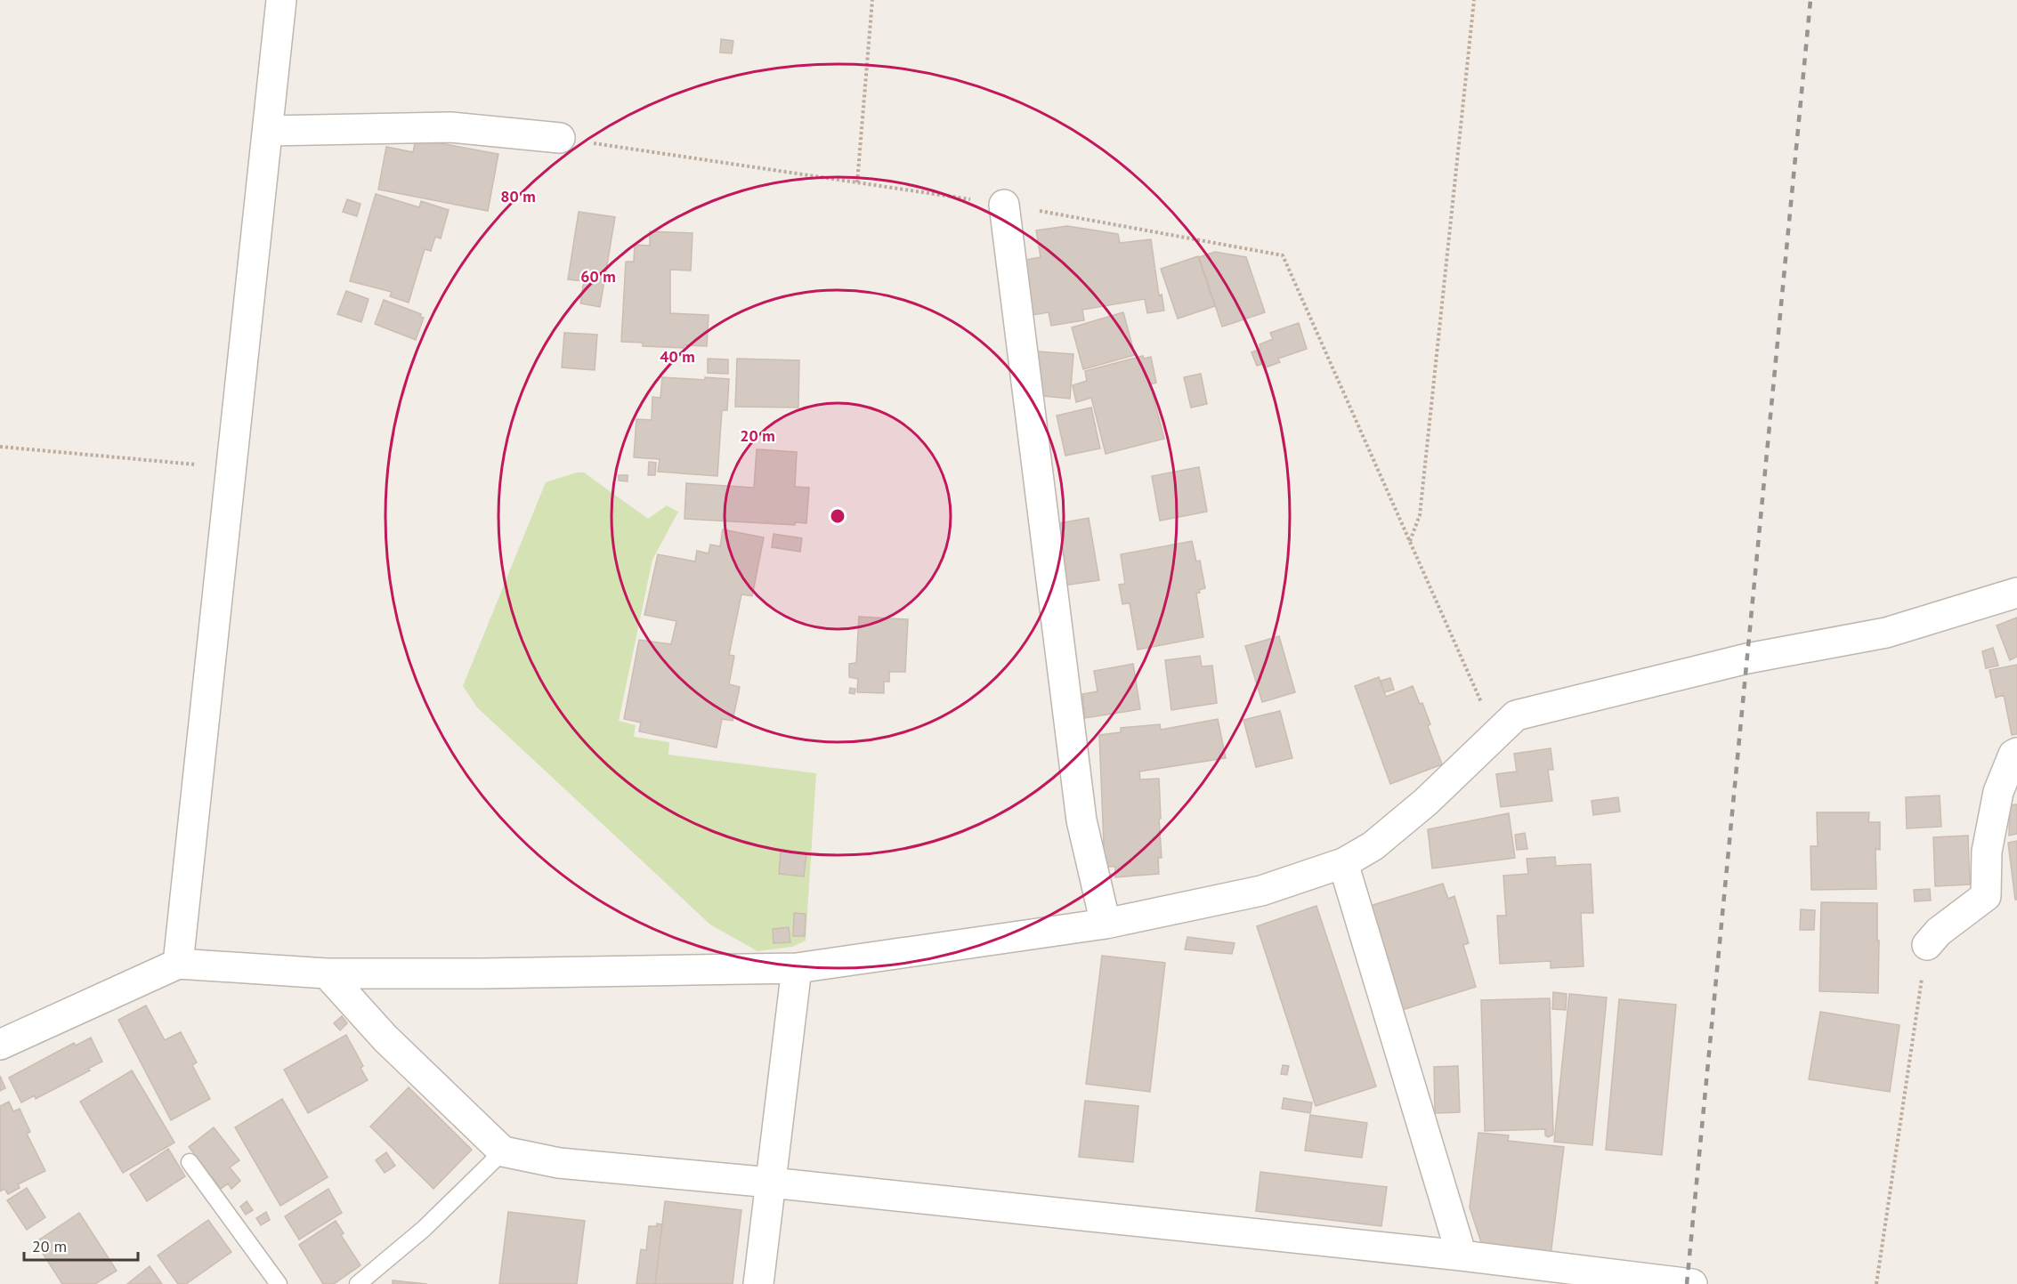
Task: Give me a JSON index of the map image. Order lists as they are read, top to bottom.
{
  "scale_bar": "20 m",
  "rings": [
    "80 m",
    "60 m",
    "40 m",
    "20 m"
  ]
}
